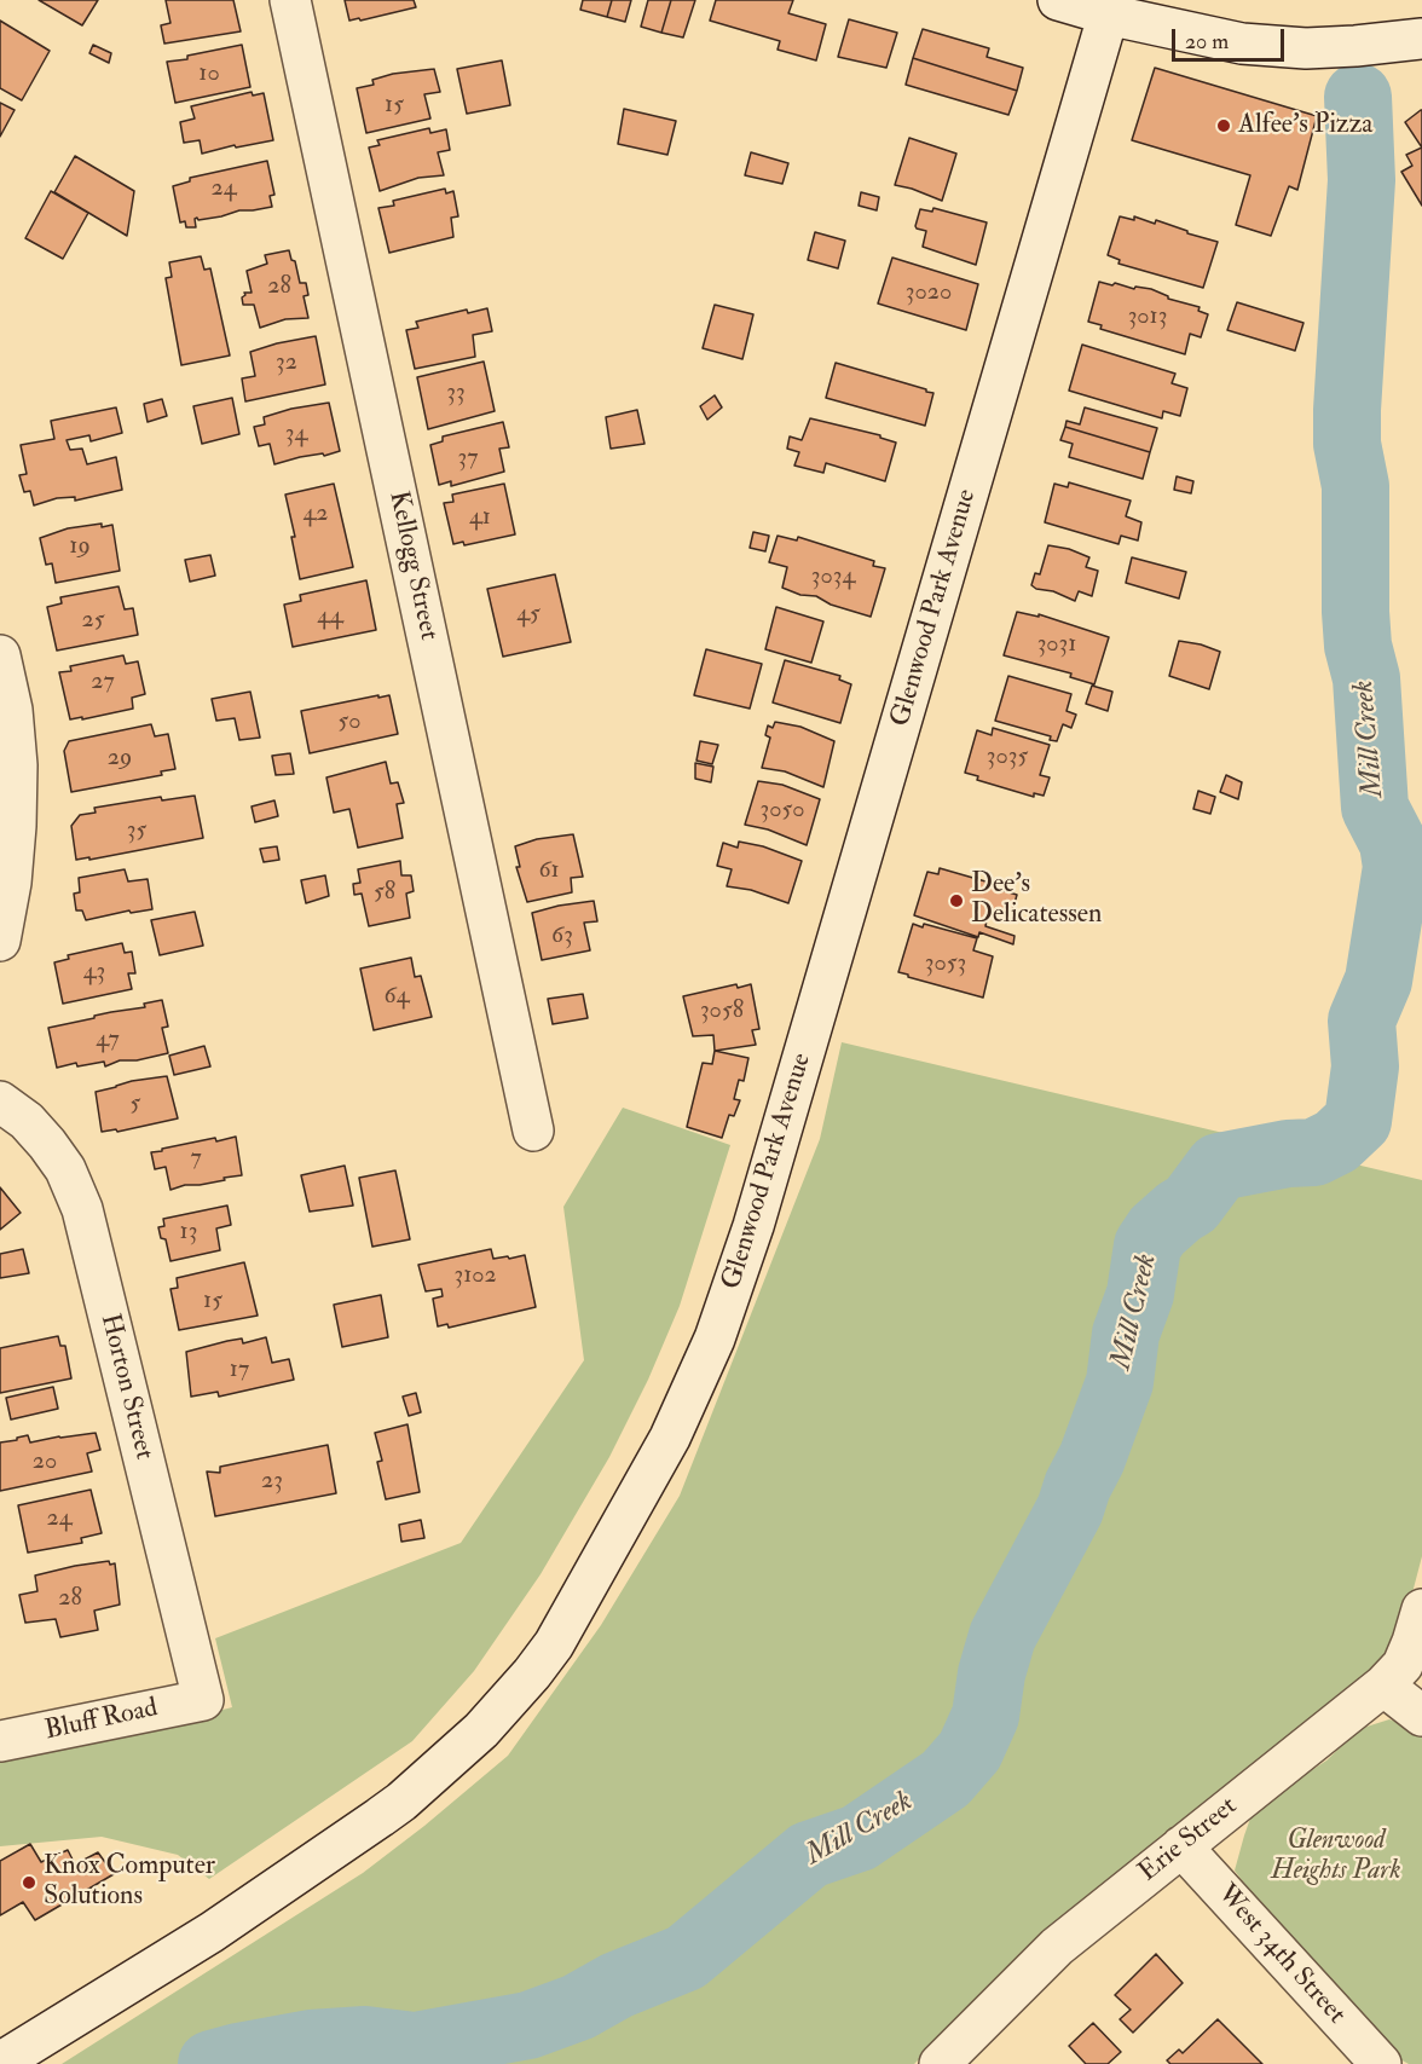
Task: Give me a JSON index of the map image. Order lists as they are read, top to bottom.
{
  "streets": {
    "street": [
      "Kellogg Street",
      "Glenwood Park Avenue",
      "Horton Street",
      "Bluff Road",
      "Erie Street",
      "West 34th Street"
    ]
  },
  "crossings": [
    ["Horton Street", "Bluff Road"],
    ["Erie Street", "West 34th Street"]
  ],
  "water": ["Mill Creek"],
  "parks": ["Glenwood Heights Park"],
  "places": ["Alfee's Pizza", "Dee's Delicatessen", "Knox Computer Solutions"],
  "house_numbers": [
    "10",
    "15",
    "24",
    "28",
    "3020",
    "3013",
    "32",
    "33",
    "34",
    "37",
    "42",
    "41",
    "19",
    "3034",
    "45",
    "44",
    "25",
    "3031",
    "27",
    "50",
    "3035",
    "29",
    "3050",
    "35",
    "61",
    "58",
    "63",
    "3053",
    "43",
    "64",
    "3058",
    "47",
    "5",
    "7",
    "13",
    "3102",
    "15",
    "17",
    "20",
    "23",
    "24",
    "28"
  ],
  "scale_bar": "20 m"
}
